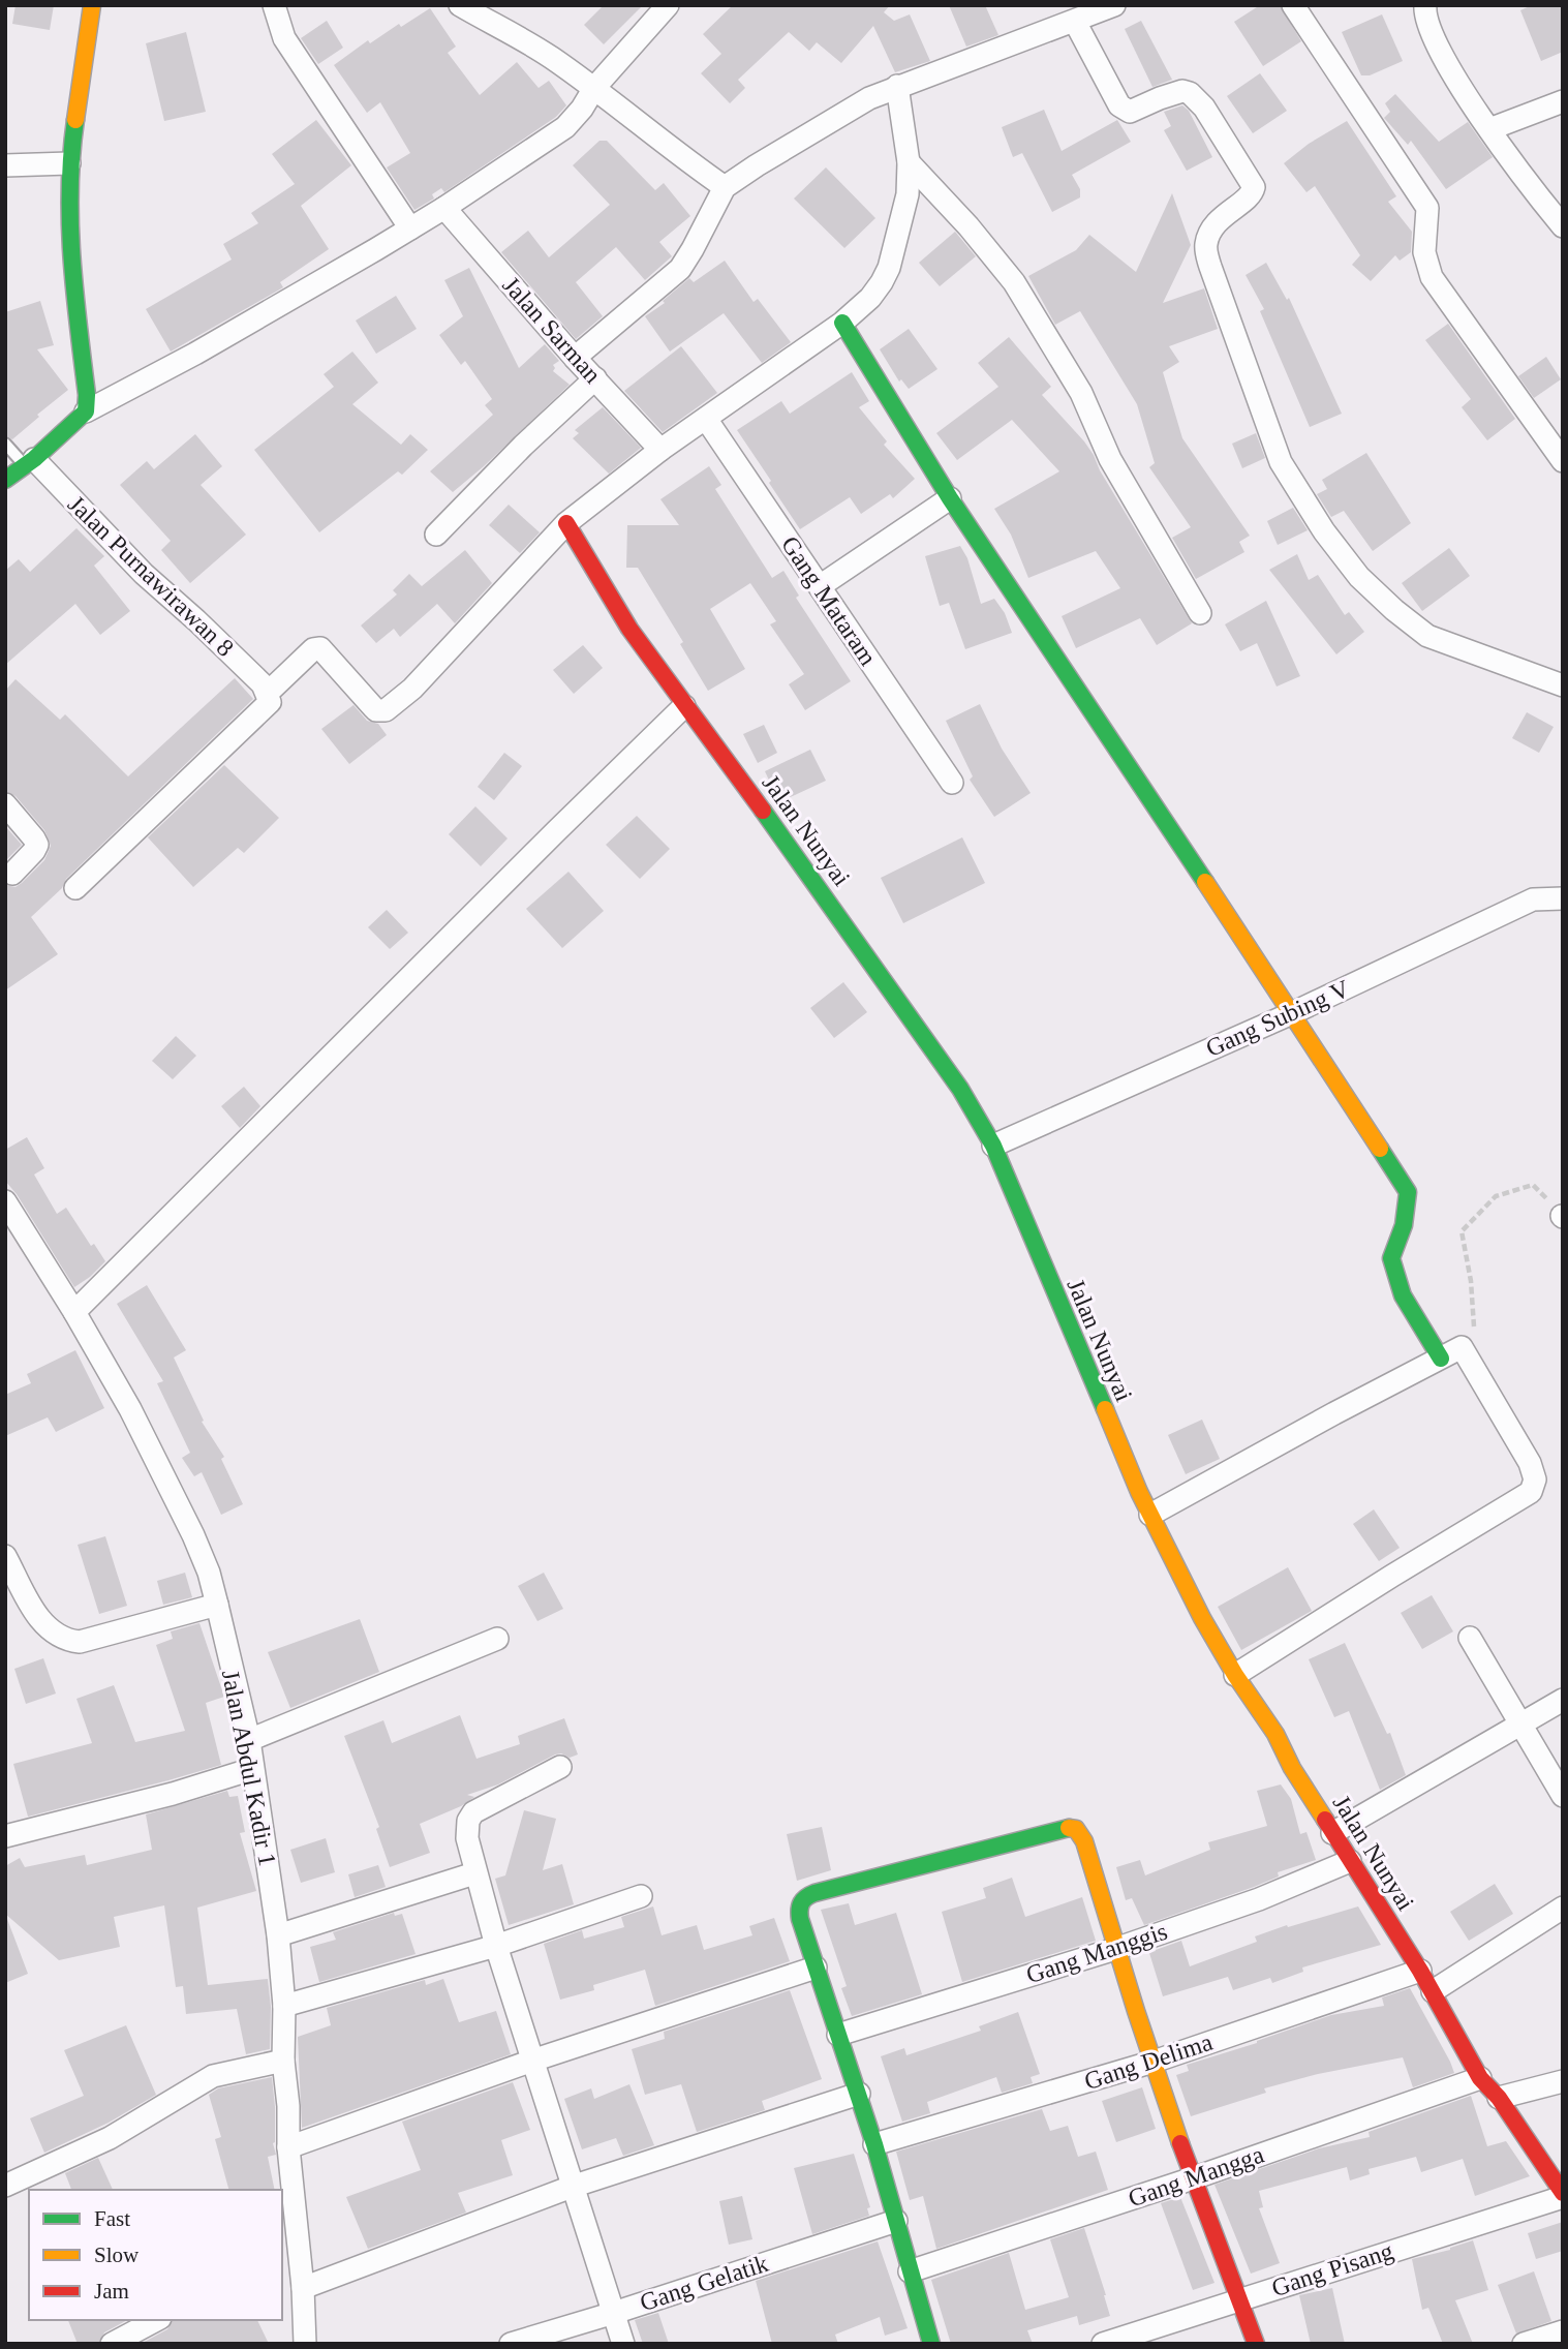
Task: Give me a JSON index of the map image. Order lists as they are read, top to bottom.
{
  "streets": {
    "street": [
      "Jalan Sarman",
      "Jalan Purnawirawan 8",
      "Gang Mataram",
      "Jalan Nunyai",
      "Gang Subing V",
      "Jalan Abdul Kadir 1",
      "Gang Manggis",
      "Gang Delima",
      "Gang Mangga",
      "Gang Pisang",
      "Gang Gelatik"
    ]
  },
  "crossings": [
    ["Jalan Nunyai", "Gang Subing V"],
    ["Jalan Nunyai", "Gang Manggis"],
    ["Jalan Nunyai", "Gang Delima"],
    ["Jalan Nunyai", "Gang Mangga"],
    ["Jalan Nunyai", "Gang Pisang"]
  ],
  "legend": ["Fast", "Slow", "Jam"]
}
